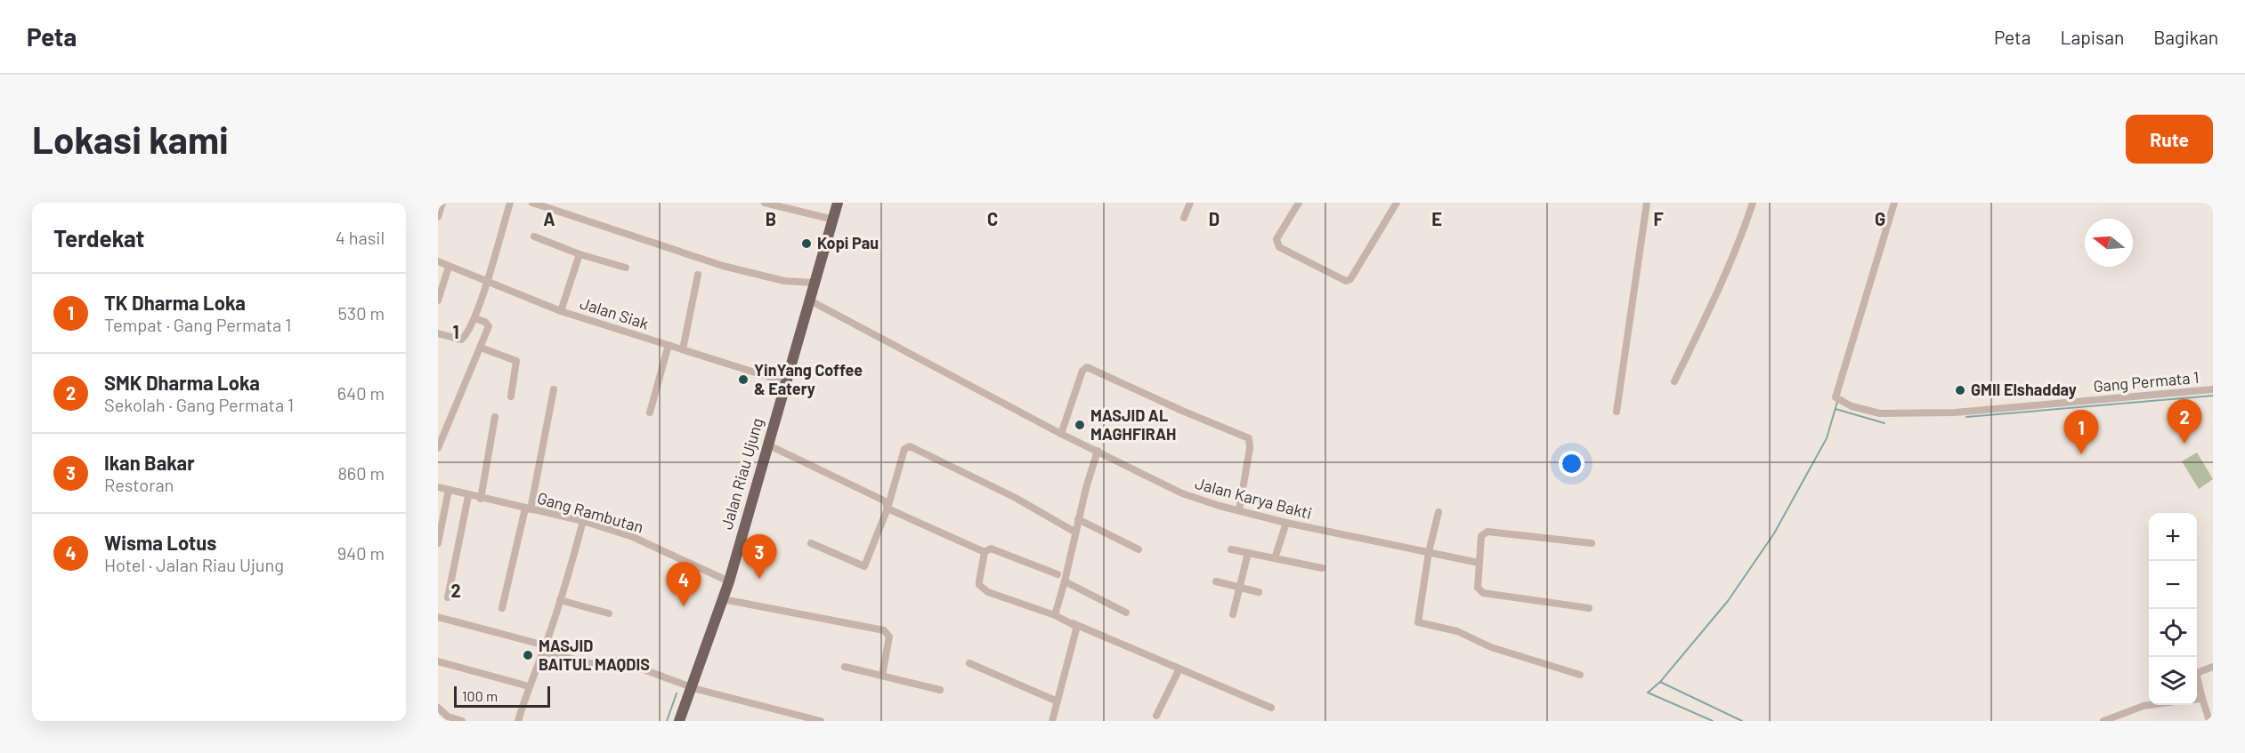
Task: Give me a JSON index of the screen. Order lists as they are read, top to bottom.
{
  "streets": {
    "main road": ["Jalan Riau Ujung"],
    "street": [
      "Jalan Siak",
      "Gang Permata 1",
      "Jalan Karya Bakti",
      "Gang Rambutan"
    ]
  },
  "crossings": [
    ["Jalan Siak", "Jalan Riau Ujung"],
    ["Jalan Riau Ujung", "Jalan Karya Bakti"],
    ["Jalan Riau Ujung", "Gang Rambutan"]
  ],
  "places": [
    "Kopi Pau",
    "YinYang Coffee & Eatery",
    "GMII Elshadday",
    "MASJID AL MAGHFIRAH",
    "MASJID BAITUL MAQDIS"
  ],
  "scale_bar": "100 m",
  "north": "left",
  "page": {
    "header": "Peta",
    "nav": ["Peta", "Lapisan", "Bagikan"],
    "buttons": "Rute",
    "title": "Lokasi kami",
    "heading": ["Terdekat", "4 hasil"],
    "list": [
      {
        "mark": "1",
        "name": "TK Dharma Loka",
        "note": "Tempat · Gang Permata 1",
        "value": "530 m"
      },
      {
        "mark": "2",
        "name": "SMK Dharma Loka",
        "note": "Sekolah · Gang Permata 1",
        "value": "640 m"
      },
      {
        "mark": "3",
        "name": "Ikan Bakar",
        "note": "Restoran",
        "value": "860 m"
      },
      {
        "mark": "4",
        "name": "Wisma Lotus",
        "note": "Hotel · Jalan Riau Ujung",
        "value": "940 m"
      }
    ],
    "pins": [
      "2",
      "1",
      "3",
      "4"
    ],
    "map_buttons": ["+", "−"],
    "scale": "100 m"
  },
  "grid": {
    "columns": [
      "A",
      "B",
      "C",
      "D",
      "E",
      "F",
      "G"
    ],
    "rows": ["1", "2"]
  }
}
